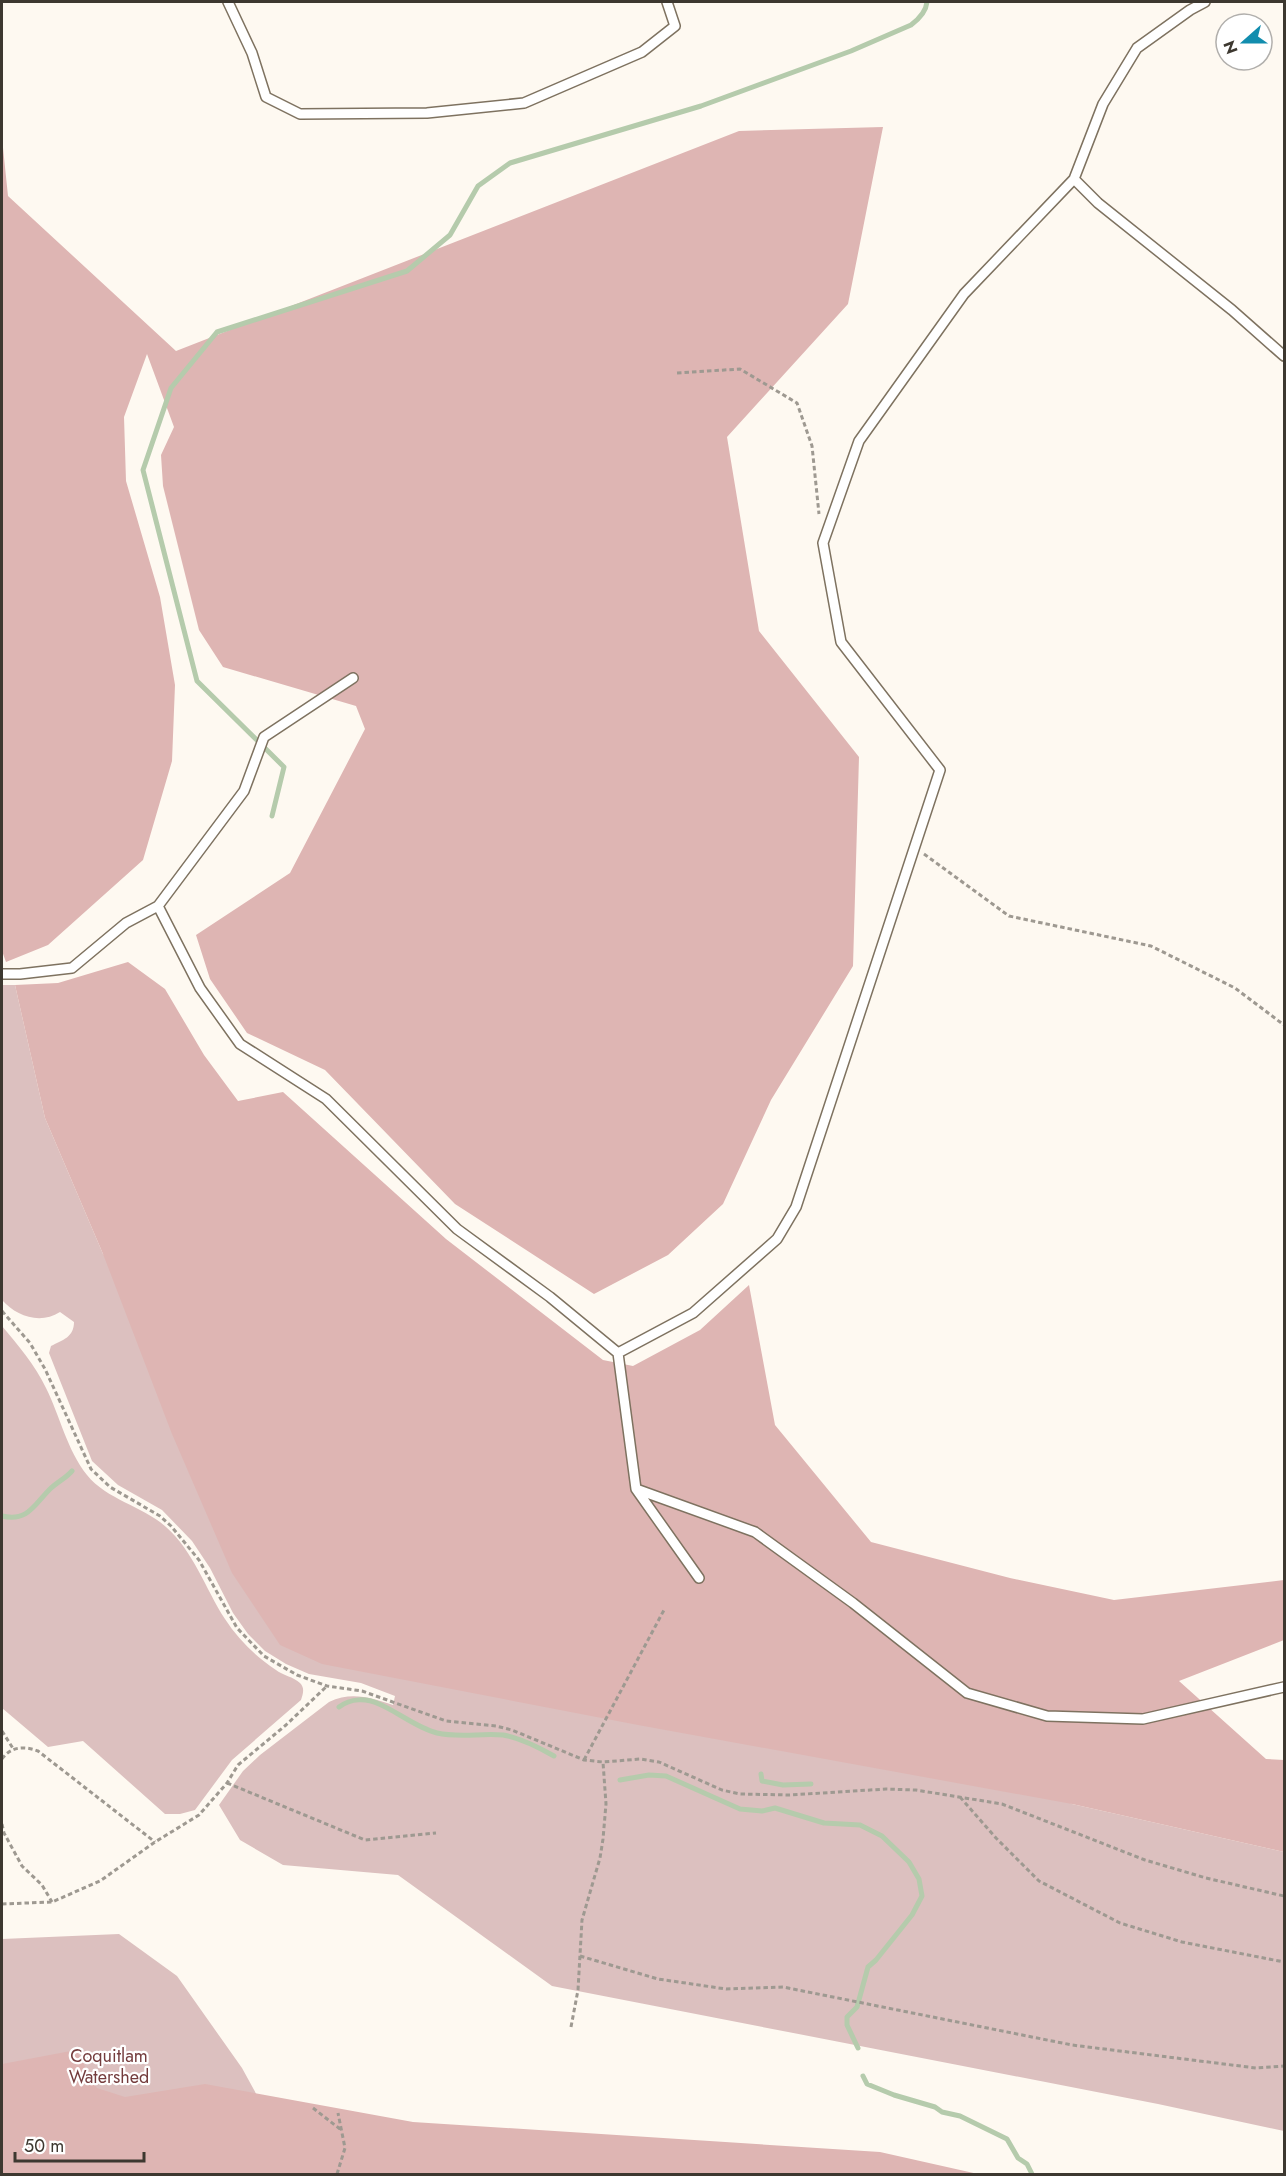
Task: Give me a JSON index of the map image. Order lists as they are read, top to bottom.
{
  "parks": ["Coquitlam Watershed"],
  "scale_bar": "50 m",
  "north": "left"
}
